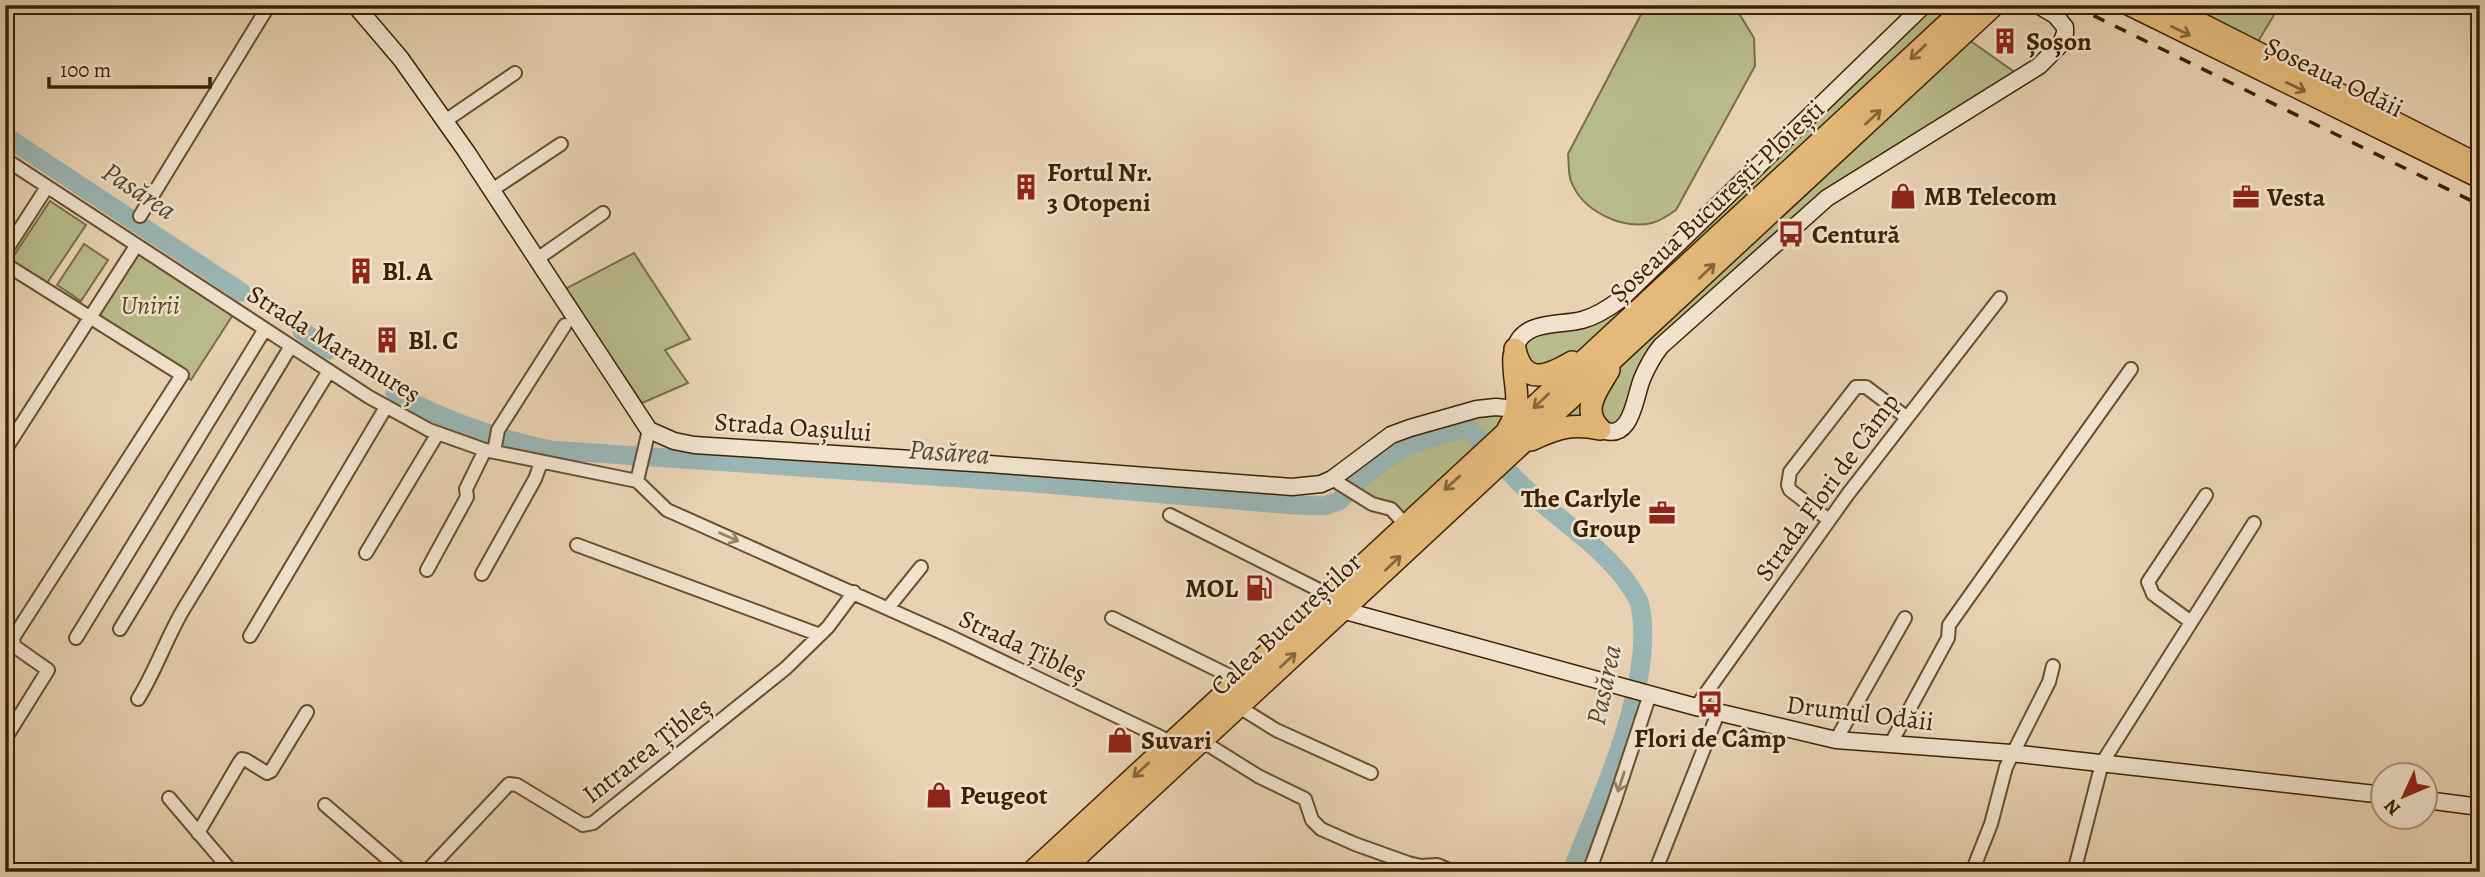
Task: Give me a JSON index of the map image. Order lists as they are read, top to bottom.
{
  "streets": {
    "highway": ["Șoseaua București-Ploiești", "Calea Bucureștilor"],
    "main road": ["Șoseaua Odăii"],
    "street": [
      "Strada Maramureș",
      "Strada Oașului",
      "Strada Flori de Câmp",
      "Strada Țibleș",
      "Drumul Odăii",
      "Intrarea Țibleș"
    ]
  },
  "crossings": [
    ["Șoseaua București-Ploiești", "Calea Bucureștilor"],
    ["Strada Flori de Câmp", "Drumul Odăii"],
    ["Calea Bucureștilor", "Strada Țibleș"],
    ["Calea Bucureștilor", "Drumul Odăii"],
    ["Strada Țibleș", "Intrarea Țibleș"]
  ],
  "water": ["Pasărea"],
  "parks": ["Unirii"],
  "places": {
    "building": [
      "Șoșon",
      "Fortul Nr. 3 Otopeni",
      "Bl. A",
      "Bl. C"
    ],
    "shop": ["MB Telecom", "Suvari", "Peugeot"],
    "office": ["Vesta", "The Carlyle Group"],
    "bus stop": ["Centură", "Flori de Câmp"],
    "fuel station": ["MOL"]
  },
  "scale_bar": "100 m",
  "north": "bottom left"
}
